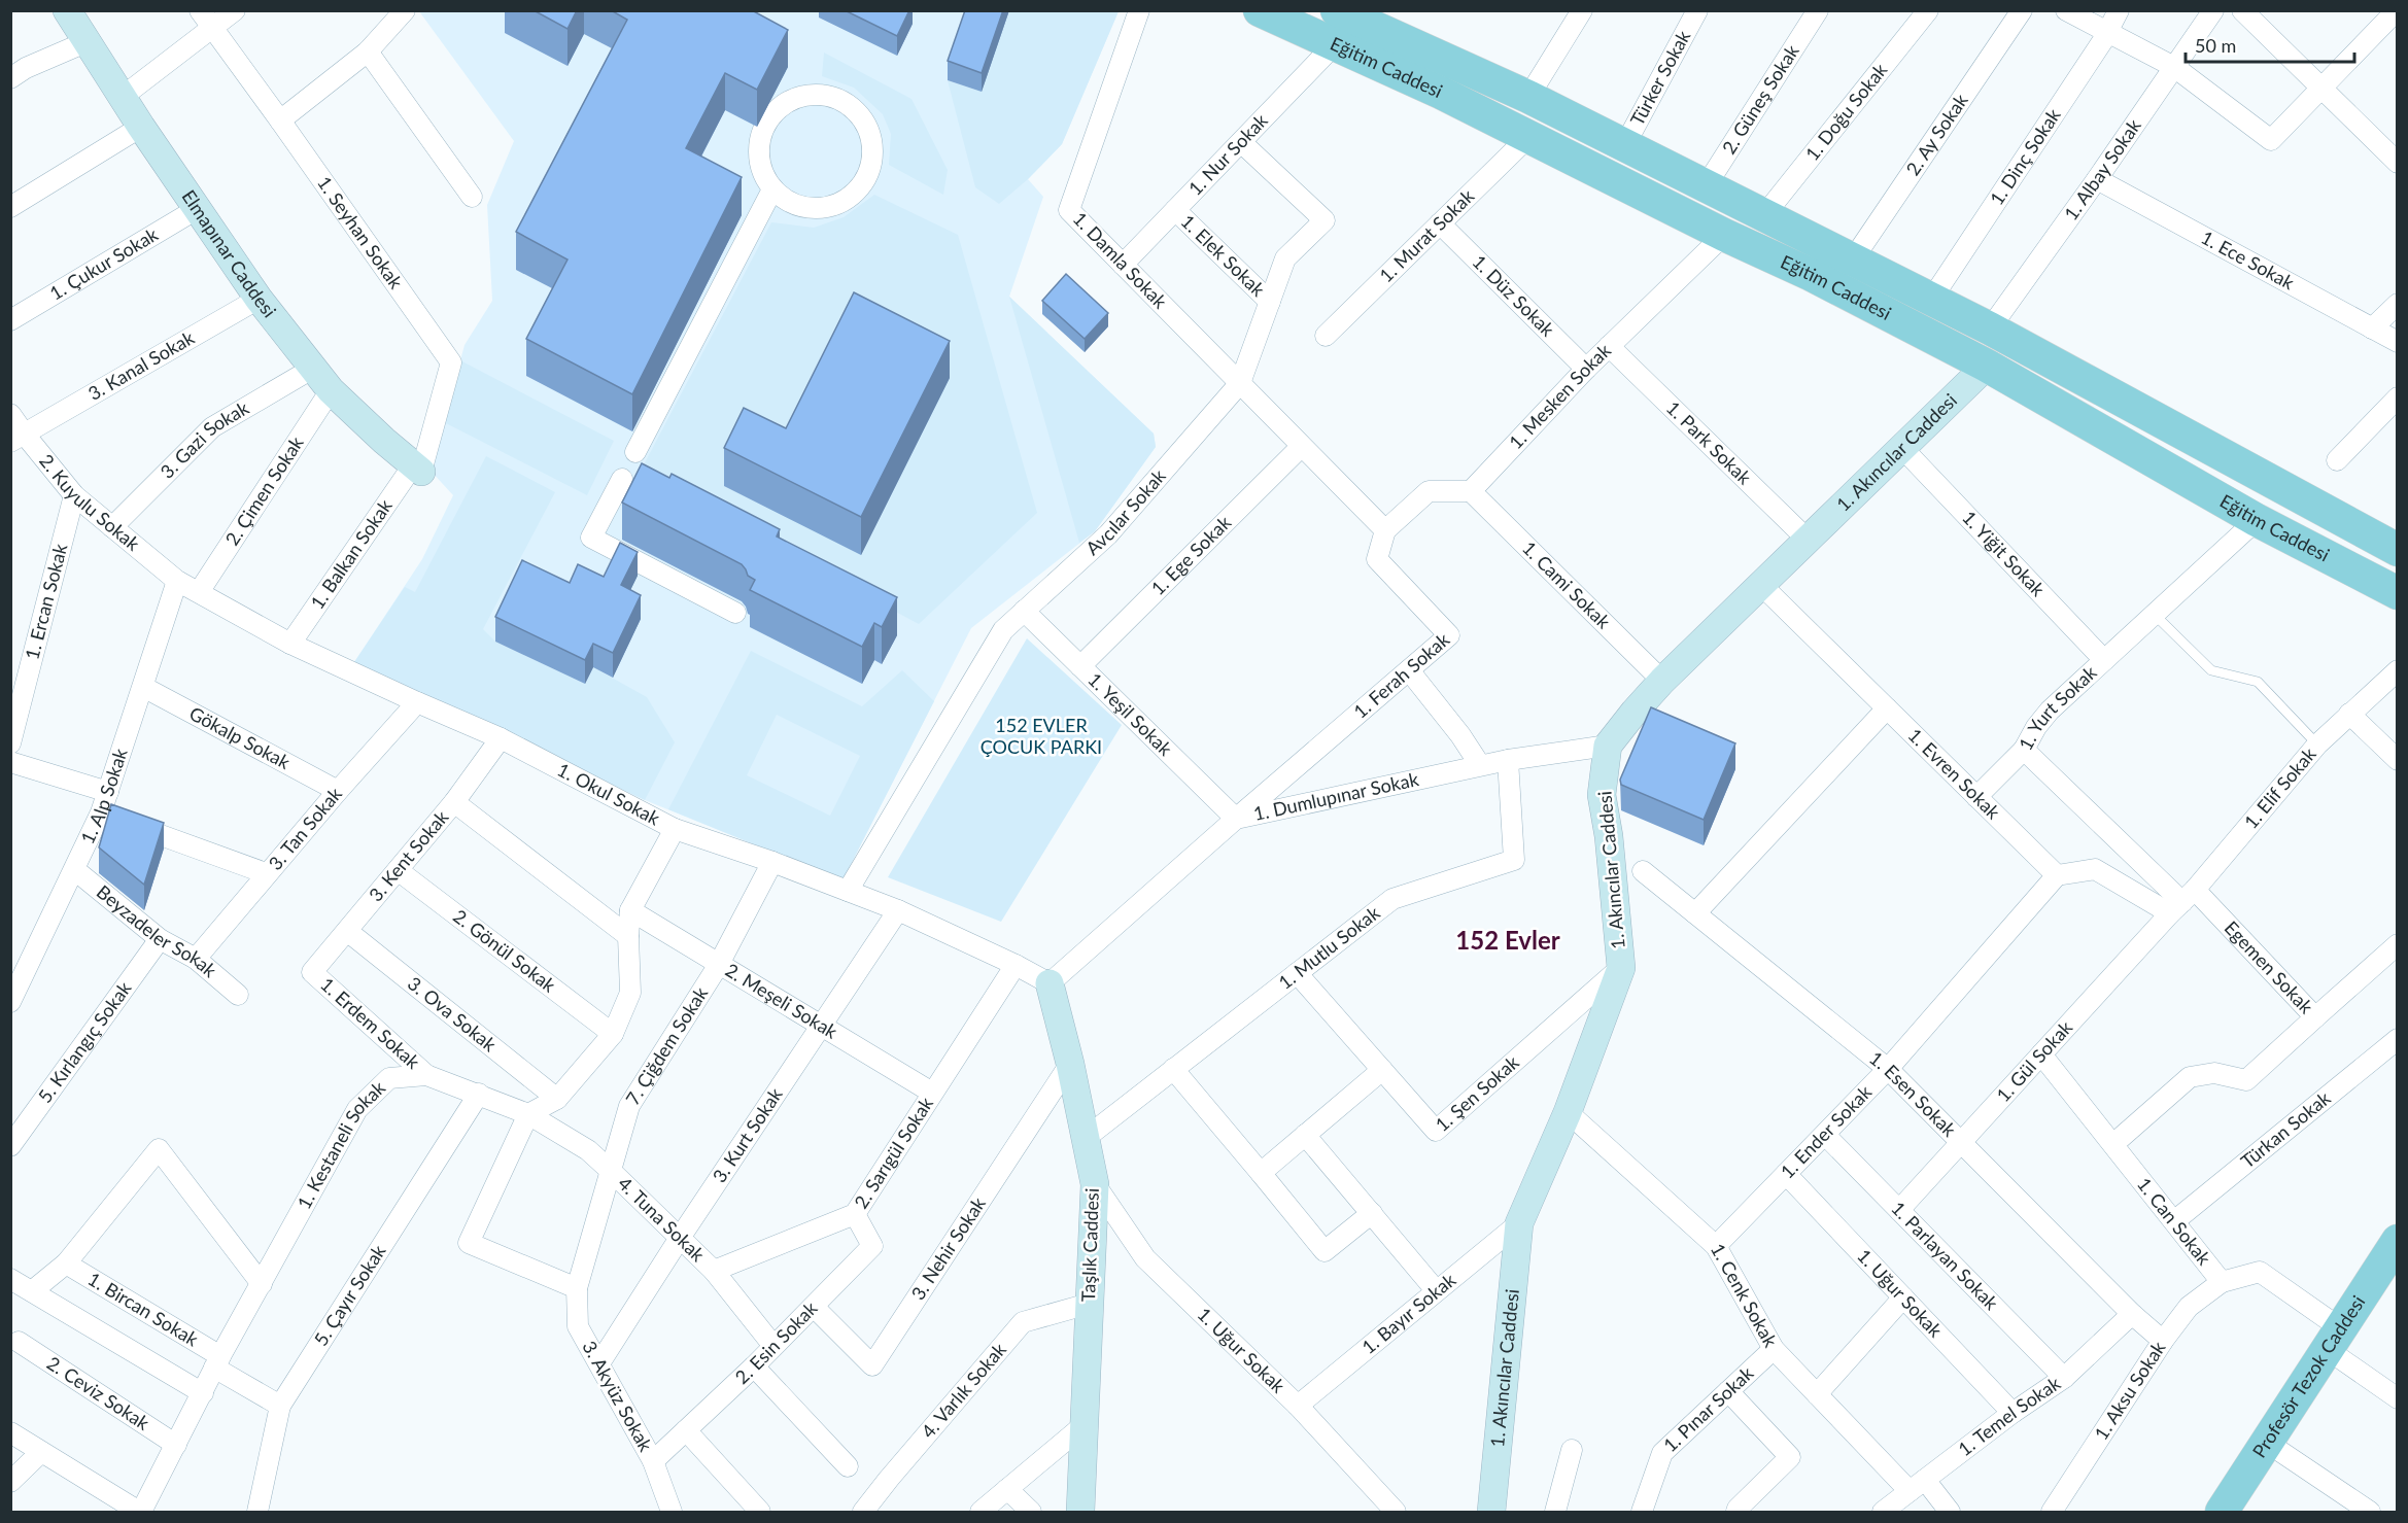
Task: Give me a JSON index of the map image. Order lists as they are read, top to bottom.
{
  "streets": {
    "main road": ["Eğitim Caddesi", "Profesör Tezok Caddesi"],
    "street": [
      "Türker Sokak",
      "2. Güneş Sokak",
      "1. Doğu Sokak",
      "2. Ay Sokak",
      "1. Nur Sokak",
      "1. Dinç Sokak",
      "1. Albay Sokak",
      "1. Seyhan Sokak",
      "1. Murat Sokak",
      "Elmapınar Caddesi",
      "1. Elek Sokak",
      "1. Damla Sokak",
      "1. Ece Sokak",
      "1. Çukur Sokak",
      "1. Düz Sokak",
      "3. Kanal Sokak",
      "1. Mesken Sokak",
      "3. Gazi Sokak",
      "1. Park Sokak",
      "1. Akıncılar Caddesi",
      "2. Çimen Sokak",
      "2. Kuyulu Sokak",
      "Avcılar Sokak",
      "1. Balkan Sokak",
      "1. Yiğit Sokak",
      "1. Ege Sokak",
      "1. Cami Sokak",
      "1. Ercan Sokak",
      "1. Ferah Sokak",
      "1. Yurt Sokak",
      "1. Yeşil Sokak",
      "Gökalp Sokak",
      "1. Evren Sokak",
      "1. Elif Sokak",
      "1. Okul Sokak",
      "1. Alp Sokak",
      "1. Dumlupınar Sokak",
      "3. Tan Sokak",
      "3. Kent Sokak",
      "Beyzadeler Sokak",
      "1. Mutlu Sokak",
      "2. Gönül Sokak",
      "Egemen Sokak",
      "2. Meşeli Sokak",
      "3. Ova Sokak",
      "1. Erdem Sokak",
      "5. Kırlangıç Sokak",
      "7. Çiğdem Sokak",
      "1. Gül Sokak",
      "1. Şen Sokak",
      "1. Esen Sokak",
      "Türkan Sokak",
      "1. Ender Sokak",
      "3. Kurt Sokak",
      "1. Kestaneli Sokak",
      "2. Sarıgül Sokak",
      "4. Tuna Sokak",
      "1. Can Sokak",
      "Taşlık Caddesi",
      "3. Nehir Sokak",
      "1. Parlayan Sokak",
      "1. Uğur Sokak",
      "5. Çayır Sokak",
      "1. Cenk Sokak",
      "1. Bircan Sokak",
      "1. Bayır Sokak",
      "2. Esin Sokak",
      "4. Varlık Sokak",
      "1. Aksu Sokak",
      "2. Ceviz Sokak",
      "3. Akyüz Sokak",
      "1. Pınar Sokak",
      "1. Temel Sokak"
    ]
  },
  "crossings": [
    ["Eğitim Caddesi", "Türker Sokak"],
    ["Eğitim Caddesi", "2. Güneş Sokak"],
    ["Eğitim Caddesi", "1. Doğu Sokak"],
    ["Eğitim Caddesi", "2. Ay Sokak"],
    ["Eğitim Caddesi", "1. Nur Sokak"],
    ["Eğitim Caddesi", "1. Dinç Sokak"],
    ["Eğitim Caddesi", "1. Albay Sokak"],
    ["Eğitim Caddesi", "1. Murat Sokak"],
    ["Eğitim Caddesi", "1. Mesken Sokak"],
    ["Eğitim Caddesi", "1. Akıncılar Caddesi"],
    ["Eğitim Caddesi", "1. Yurt Sokak"],
    ["1. Nur Sokak", "1. Elek Sokak"],
    ["1. Nur Sokak", "1. Damla Sokak"],
    ["1. Nur Sokak", "Avcılar Sokak"],
    ["1. Albay Sokak", "1. Ece Sokak"],
    ["1. Seyhan Sokak", "Elmapınar Caddesi"],
    ["1. Seyhan Sokak", "1. Balkan Sokak"],
    ["1. Murat Sokak", "1. Düz Sokak"],
    ["Elmapınar Caddesi", "1. Çukur Sokak"],
    ["Elmapınar Caddesi", "3. Kanal Sokak"],
    ["Elmapınar Caddesi", "3. Gazi Sokak"],
    ["Elmapınar Caddesi", "2. Çimen Sokak"],
    ["Elmapınar Caddesi", "1. Balkan Sokak"],
    ["1. Elek Sokak", "Avcılar Sokak"],
    ["1. Damla Sokak", "Avcılar Sokak"],
    ["1. Düz Sokak", "1. Mesken Sokak"],
    ["3. Kanal Sokak", "2. Kuyulu Sokak"],
    ["1. Mesken Sokak", "1. Park Sokak"],
    ["1. Mesken Sokak", "1. Cami Sokak"],
    ["3. Gazi Sokak", "2. Kuyulu Sokak"],
    ["1. Park Sokak", "1. Akıncılar Caddesi"],
    ["1. Akıncılar Caddesi", "1. Yiğit Sokak"],
    ["1. Akıncılar Caddesi", "1. Cami Sokak"],
    ["1. Akıncılar Caddesi", "1. Evren Sokak"],
    ["1. Akıncılar Caddesi", "1. Dumlupınar Sokak"],
    ["1. Akıncılar Caddesi", "1. Şen Sokak"],
    ["1. Akıncılar Caddesi", "1. Cenk Sokak"],
    ["1. Akıncılar Caddesi", "1. Bayır Sokak"],
    ["2. Çimen Sokak", "1. Okul Sokak"],
    ["2. Kuyulu Sokak", "1. Ercan Sokak"],
    ["2. Kuyulu Sokak", "1. Okul Sokak"],
    ["2. Kuyulu Sokak", "1. Alp Sokak"],
    ["Avcılar Sokak", "1. Yeşil Sokak"],
    ["Avcılar Sokak", "1. Okul Sokak"],
    ["1. Balkan Sokak", "1. Okul Sokak"],
    ["1. Yiğit Sokak", "1. Yurt Sokak"],
    ["1. Ege Sokak", "1. Yeşil Sokak"],
    ["1. Ferah Sokak", "1. Yeşil Sokak"],
    ["1. Ferah Sokak", "1. Dumlupınar Sokak"],
    ["1. Yurt Sokak", "1. Elif Sokak"],
    ["1. Yurt Sokak", "Egemen Sokak"],
    ["1. Yurt Sokak", "1. Gül Sokak"],
    ["1. Yeşil Sokak", "1. Dumlupınar Sokak"],
    ["Gökalp Sokak", "1. Alp Sokak"],
    ["Gökalp Sokak", "3. Tan Sokak"],
    ["1. Evren Sokak", "1. Ender Sokak"],
    ["1. Elif Sokak", "Egemen Sokak"],
    ["1. Elif Sokak", "1. Gül Sokak"],
    ["1. Okul Sokak", "1. Alp Sokak"],
    ["1. Okul Sokak", "1. Dumlupınar Sokak"],
    ["1. Okul Sokak", "3. Tan Sokak"],
    ["1. Okul Sokak", "3. Kent Sokak"],
    ["1. Okul Sokak", "7. Çiğdem Sokak"],
    ["1. Okul Sokak", "3. Kurt Sokak"],
    ["1. Okul Sokak", "2. Sarıgül Sokak"],
    ["1. Okul Sokak", "Taşlık Caddesi"],
    ["1. Alp Sokak", "Beyzadeler Sokak"],
    ["1. Dumlupınar Sokak", "1. Mutlu Sokak"],
    ["1. Dumlupınar Sokak", "Taşlık Caddesi"],
    ["3. Tan Sokak", "Beyzadeler Sokak"],
    ["3. Kent Sokak", "2. Gönül Sokak"],
    ["3. Kent Sokak", "3. Ova Sokak"],
    ["3. Kent Sokak", "1. Erdem Sokak"],
    ["Beyzadeler Sokak", "5. Kırlangıç Sokak"],
    ["1. Mutlu Sokak", "1. Şen Sokak"],
    ["1. Mutlu Sokak", "Taşlık Caddesi"],
    ["Egemen Sokak", "1. Gül Sokak"],
    ["2. Meşeli Sokak", "7. Çiğdem Sokak"],
    ["2. Meşeli Sokak", "3. Kurt Sokak"],
    ["2. Meşeli Sokak", "2. Sarıgül Sokak"],
    ["1. Erdem Sokak", "1. Kestaneli Sokak"],
    ["7. Çiğdem Sokak", "4. Tuna Sokak"],
    ["7. Çiğdem Sokak", "3. Akyüz Sokak"],
    ["1. Gül Sokak", "1. Esen Sokak"],
    ["1. Gül Sokak", "1. Can Sokak"],
    ["1. Gül Sokak", "1. Parlayan Sokak"],
    ["1. Esen Sokak", "1. Ender Sokak"],
    ["1. Esen Sokak", "1. Aksu Sokak"],
    ["1. Esen Sokak", "1. Temel Sokak"],
    ["Türkan Sokak", "1. Can Sokak"],
    ["1. Ender Sokak", "1. Parlayan Sokak"],
    ["1. Ender Sokak", "1. Uğur Sokak"],
    ["1. Ender Sokak", "1. Cenk Sokak"],
    ["3. Kurt Sokak", "4. Tuna Sokak"],
    ["3. Kurt Sokak", "3. Akyüz Sokak"],
    ["1. Kestaneli Sokak", "4. Tuna Sokak"],
    ["1. Kestaneli Sokak", "5. Çayır Sokak"],
    ["1. Kestaneli Sokak", "1. Bircan Sokak"],
    ["1. Kestaneli Sokak", "2. Ceviz Sokak"],
    ["2. Sarıgül Sokak", "4. Tuna Sokak"],
    ["2. Sarıgül Sokak", "2. Esin Sokak"],
    ["4. Tuna Sokak", "2. Esin Sokak"],
    ["4. Tuna Sokak", "3. Akyüz Sokak"],
    ["1. Can Sokak", "Profesör Tezok Caddesi"],
    ["1. Can Sokak", "1. Aksu Sokak"],
    ["Taşlık Caddesi", "3. Nehir Sokak"],
    ["Taşlık Caddesi", "1. Uğur Sokak"],
    ["Taşlık Caddesi", "4. Varlık Sokak"],
    ["3. Nehir Sokak", "2. Esin Sokak"],
    ["1. Parlayan Sokak", "1. Temel Sokak"],
    ["1. Uğur Sokak", "1. Bayır Sokak"],
    ["1. Uğur Sokak", "1. Temel Sokak"],
    ["5. Çayır Sokak", "1. Bircan Sokak"],
    ["1. Cenk Sokak", "1. Pınar Sokak"],
    ["1. Cenk Sokak", "1. Temel Sokak"],
    ["2. Esin Sokak", "3. Akyüz Sokak"]
  ],
  "districts": ["152 Evler"],
  "parks": ["152 EVLER ÇOCUK PARKI"],
  "scale_bar": "50 m"
}
